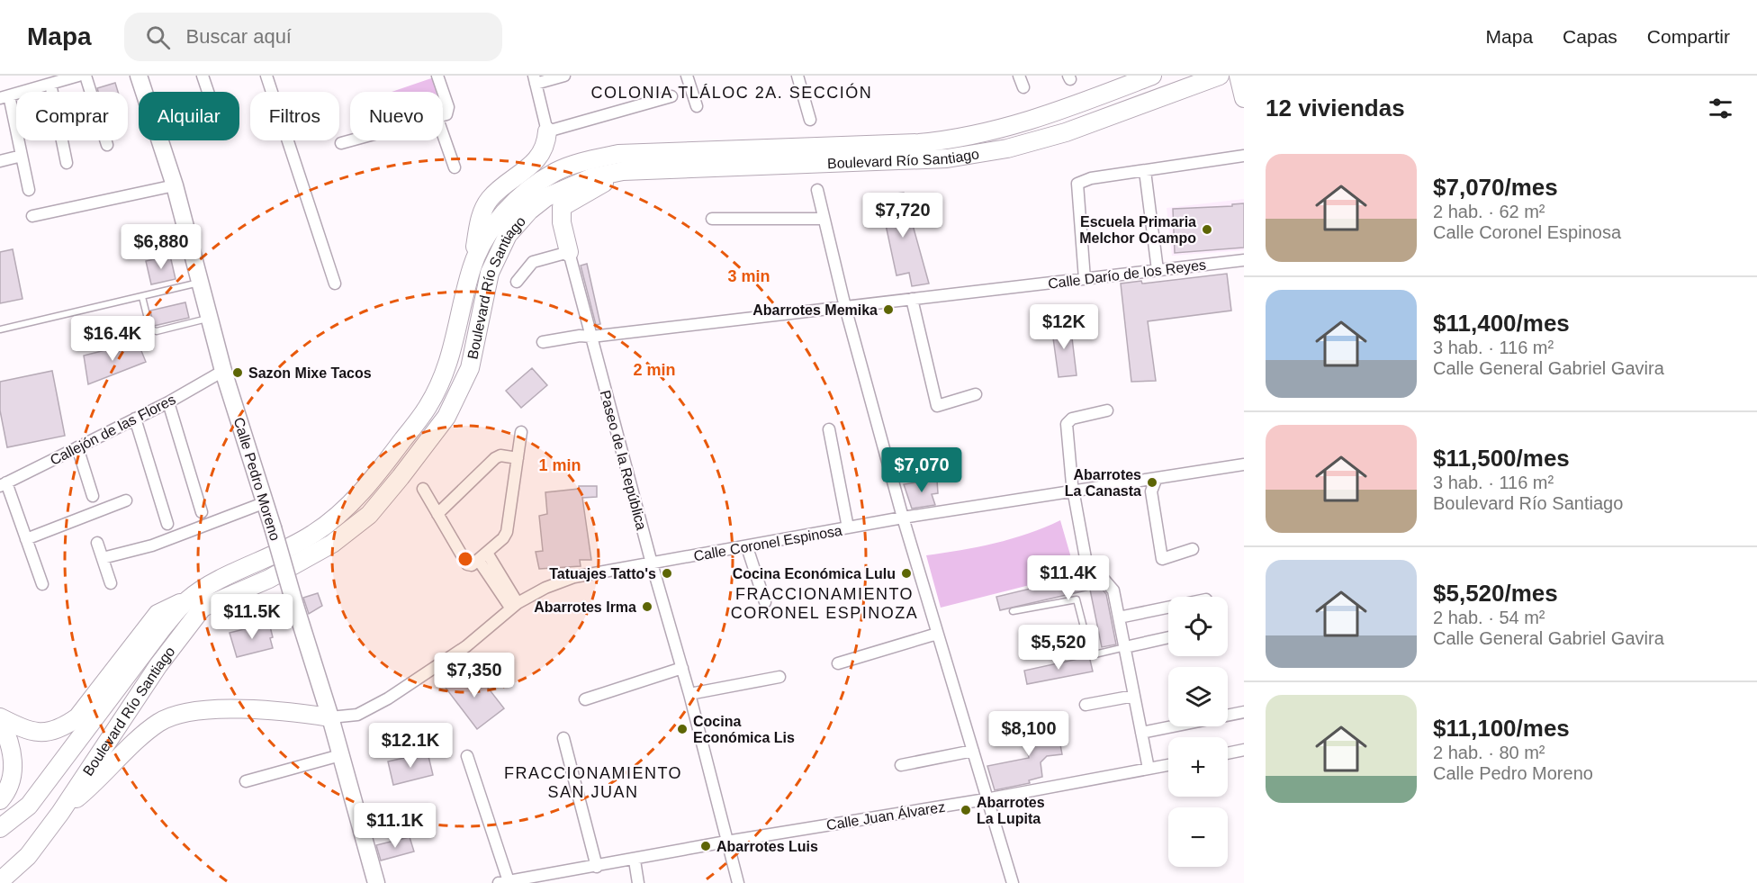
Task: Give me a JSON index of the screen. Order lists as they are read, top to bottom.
{
  "streets": {
    "main road": ["Boulevard Río Santiago"],
    "street": [
      "Calle Darío de los Reyes",
      "Callejón de las Flores",
      "Paseo de la República",
      "Calle Pedro Moreno",
      "Calle Coronel Espinosa",
      "Calle Juan Álvarez"
    ]
  },
  "crossings": [
    ["Calle Darío de los Reyes", "Paseo de la República"],
    ["Callejón de las Flores", "Calle Pedro Moreno"],
    ["Paseo de la República", "Calle Coronel Espinosa"],
    ["Paseo de la República", "Calle Juan Álvarez"],
    ["Calle Pedro Moreno", "Calle Coronel Espinosa"]
  ],
  "districts": ["COLONIA TLÁLOC 2A. SECCIÓN", "FRACCIONAMIENTO CORONEL ESPINOZA", "FRACCIONAMIENTO SAN JUAN"],
  "places": [
    "Escuela Primaria Melchor Ocampo",
    "Abarrotes Memika",
    "Sazon Mixe Tacos",
    "Abarrotes La Canasta",
    "Tatuajes Tatto's",
    "Cocina Económica Lulu",
    "Abarrotes Irma",
    "Cocina Económica Lis",
    "Abarrotes La Lupita",
    "Abarrotes Luis"
  ],
  "page": {
    "header": "Mapa",
    "search": "Buscar aquí",
    "nav": ["Mapa", "Capas", "Compartir"],
    "heading": "12 viviendas",
    "chip": [
      "Comprar",
      "Alquilar",
      "Filtros",
      "Nuevo"
    ],
    "list": [
      {
        "name": "$7,070/mes",
        "note": "2 hab. · 62 m² · Calle Coronel Espinosa"
      },
      {
        "name": "$11,400/mes",
        "note": "3 hab. · 116 m² · Calle General Gabriel Gavira"
      },
      {
        "name": "$11,500/mes",
        "note": "3 hab. · 116 m² · Boulevard Río Santiago"
      },
      {
        "name": "$5,520/mes",
        "note": "2 hab. · 54 m² · Calle General Gabriel Gavira"
      },
      {
        "name": "$11,100/mes",
        "note": "2 hab. · 80 m² · Calle Pedro Moreno"
      }
    ],
    "price": [
      "$7,720",
      "$6,880",
      "$12K",
      "$16.4K",
      "$7,070",
      "$11.4K",
      "$11.5K",
      "$5,520",
      "$7,350",
      "$8,100",
      "$12.1K",
      "$11.1K"
    ],
    "map_buttons": ["+", "−"]
  },
  "rings": ["3 min", "2 min", "1 min"]
}
